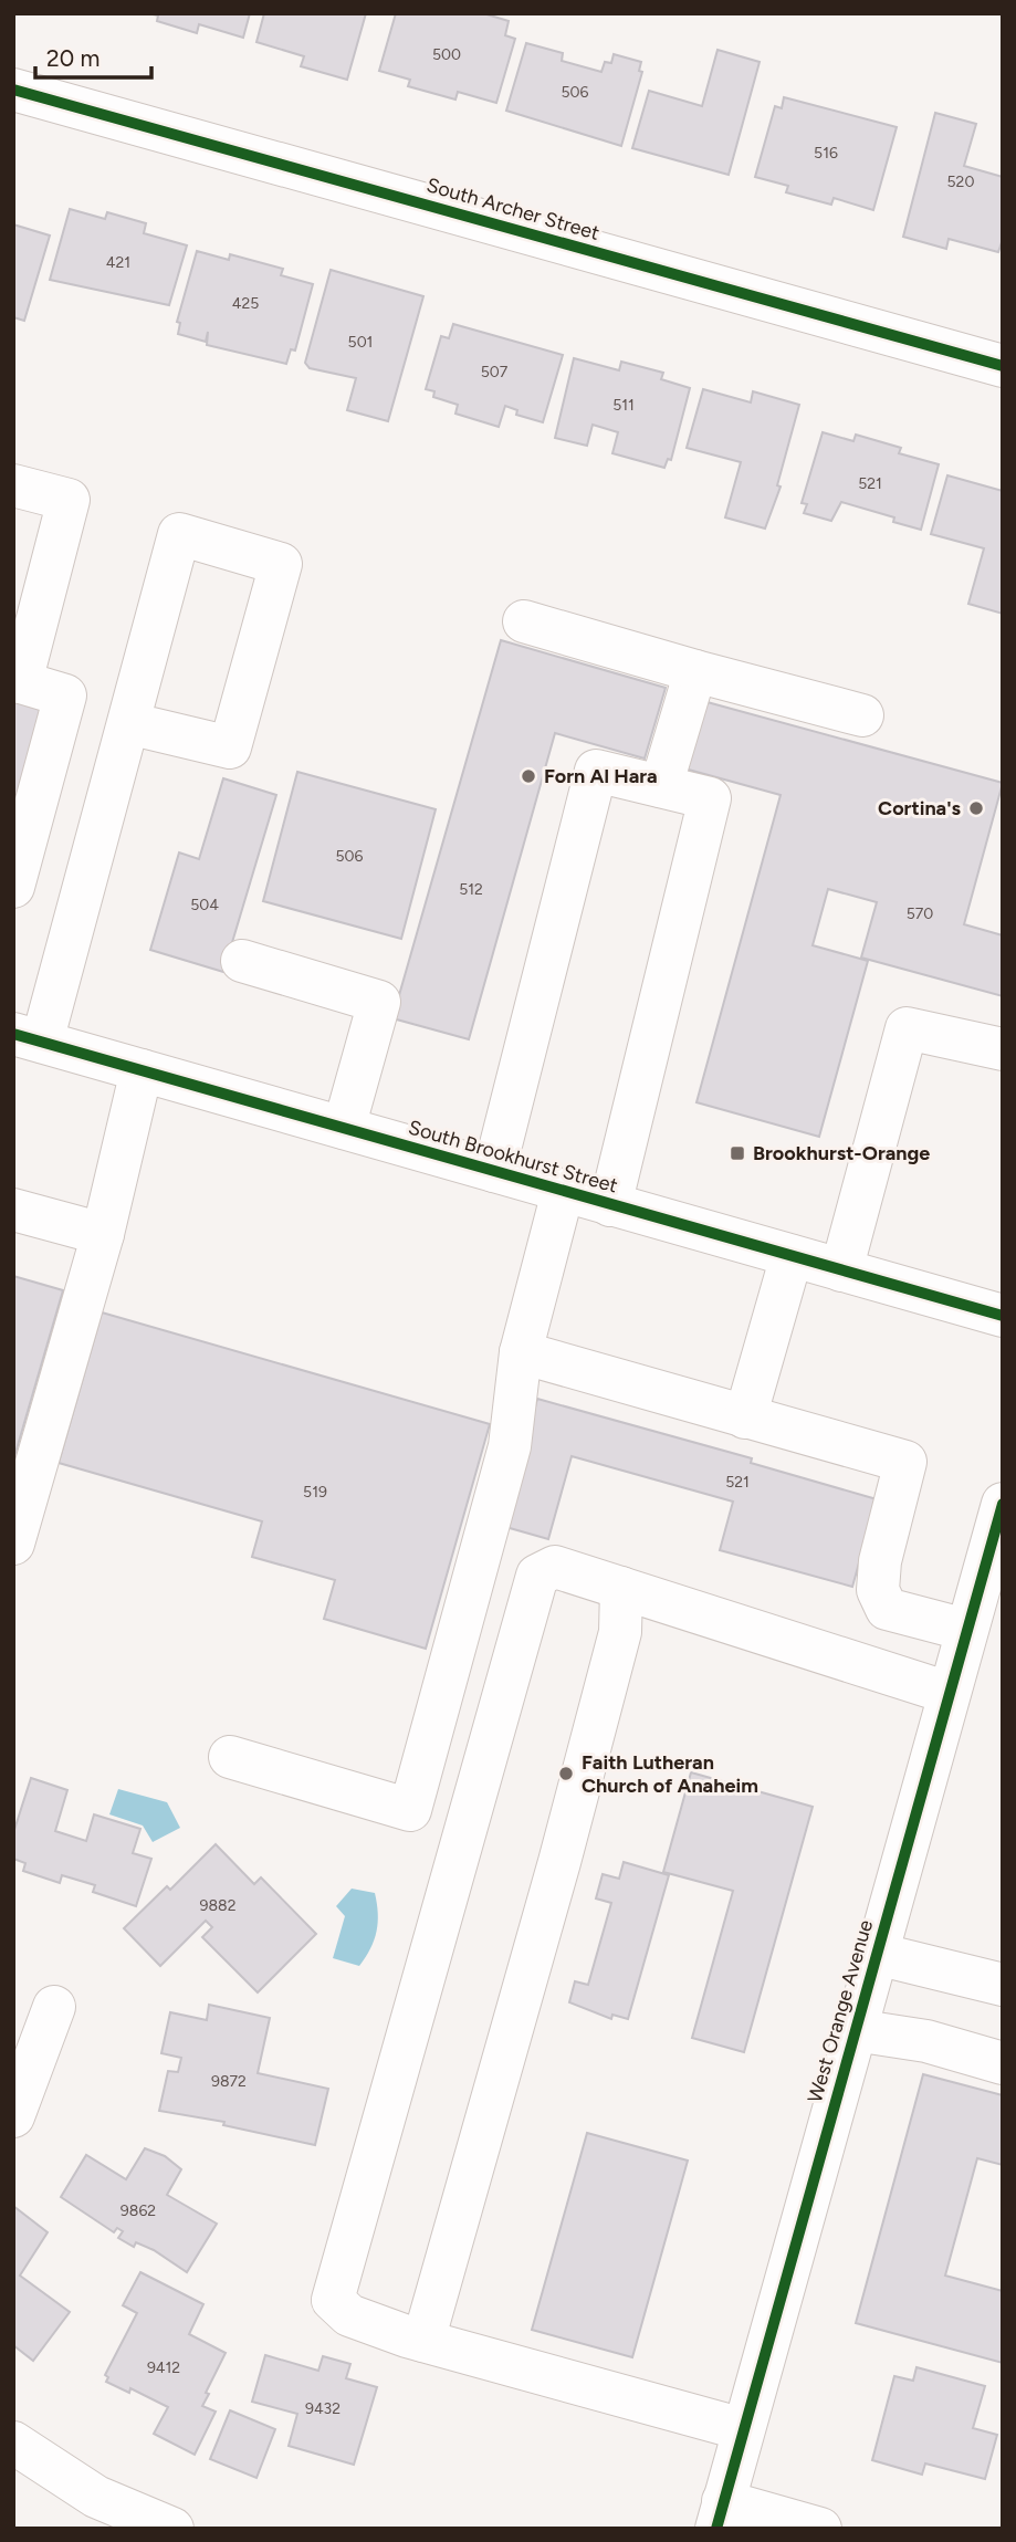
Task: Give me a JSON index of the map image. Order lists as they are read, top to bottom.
{
  "streets": {
    "street": ["South Archer Street", "South Brookhurst Street", "West Orange Avenue"]
  },
  "places": {
    "other": ["Forn Al Hara", "Cortina's", "Faith Lutheran Church of Anaheim"],
    "transit": ["Brookhurst-Orange"]
  },
  "house_numbers": [
    "500",
    "506",
    "516",
    "520",
    "421",
    "425",
    "501",
    "507",
    "511",
    "521",
    "506",
    "512",
    "504",
    "570",
    "521",
    "519",
    "9882",
    "9872",
    "9862",
    "9412",
    "9432"
  ],
  "scale_bar": "20 m"
}
